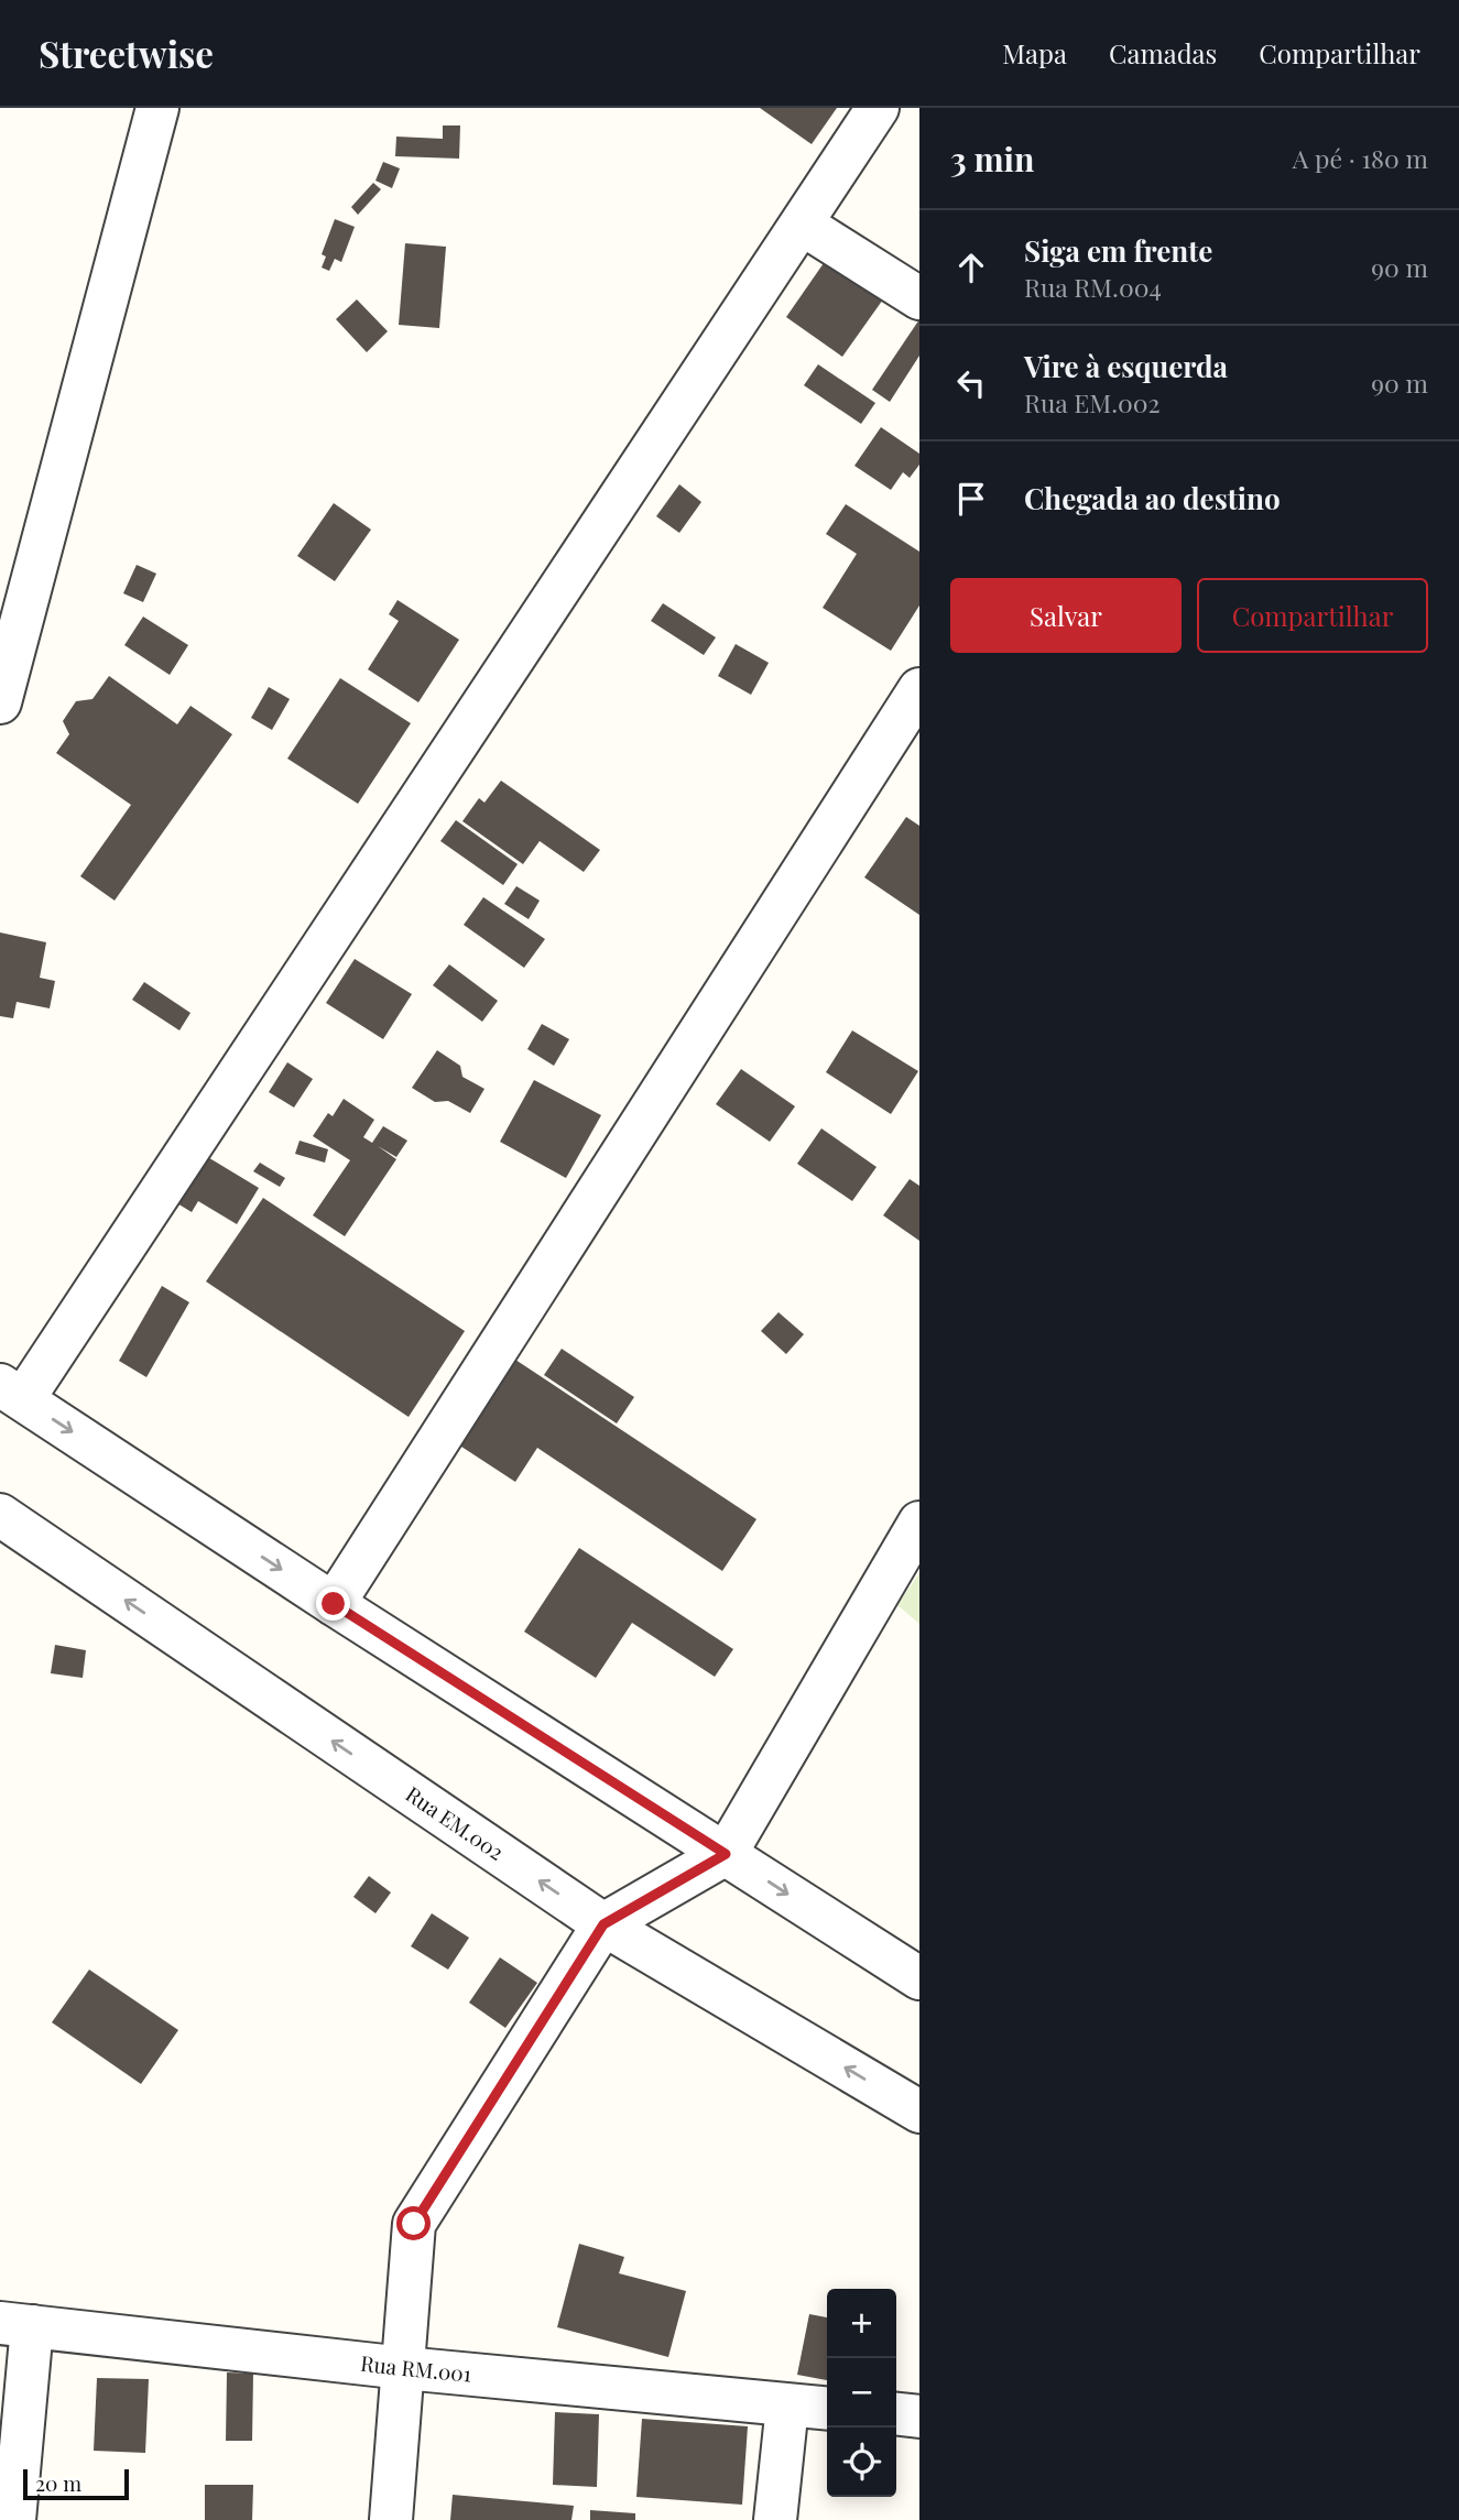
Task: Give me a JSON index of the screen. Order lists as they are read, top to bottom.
{
  "streets": {
    "street": ["Rua EM.002", "Rua RM.001"]
  },
  "scale_bar": "20 m",
  "page": {
    "header": "Streetwise",
    "nav": ["Mapa", "Camadas", "Compartilhar"],
    "heading": ["3 min", "A pé · 180 m"],
    "list": [
      ["Siga em frente", "Rua RM.004", "90 m"],
      ["Vire à esquerda", "Rua EM.002", "90 m"],
      "Chegada ao destino"
    ],
    "buttons": ["Salvar", "Compartilhar"],
    "map_buttons": ["+", "−"],
    "scale": "20 m"
  }
}
